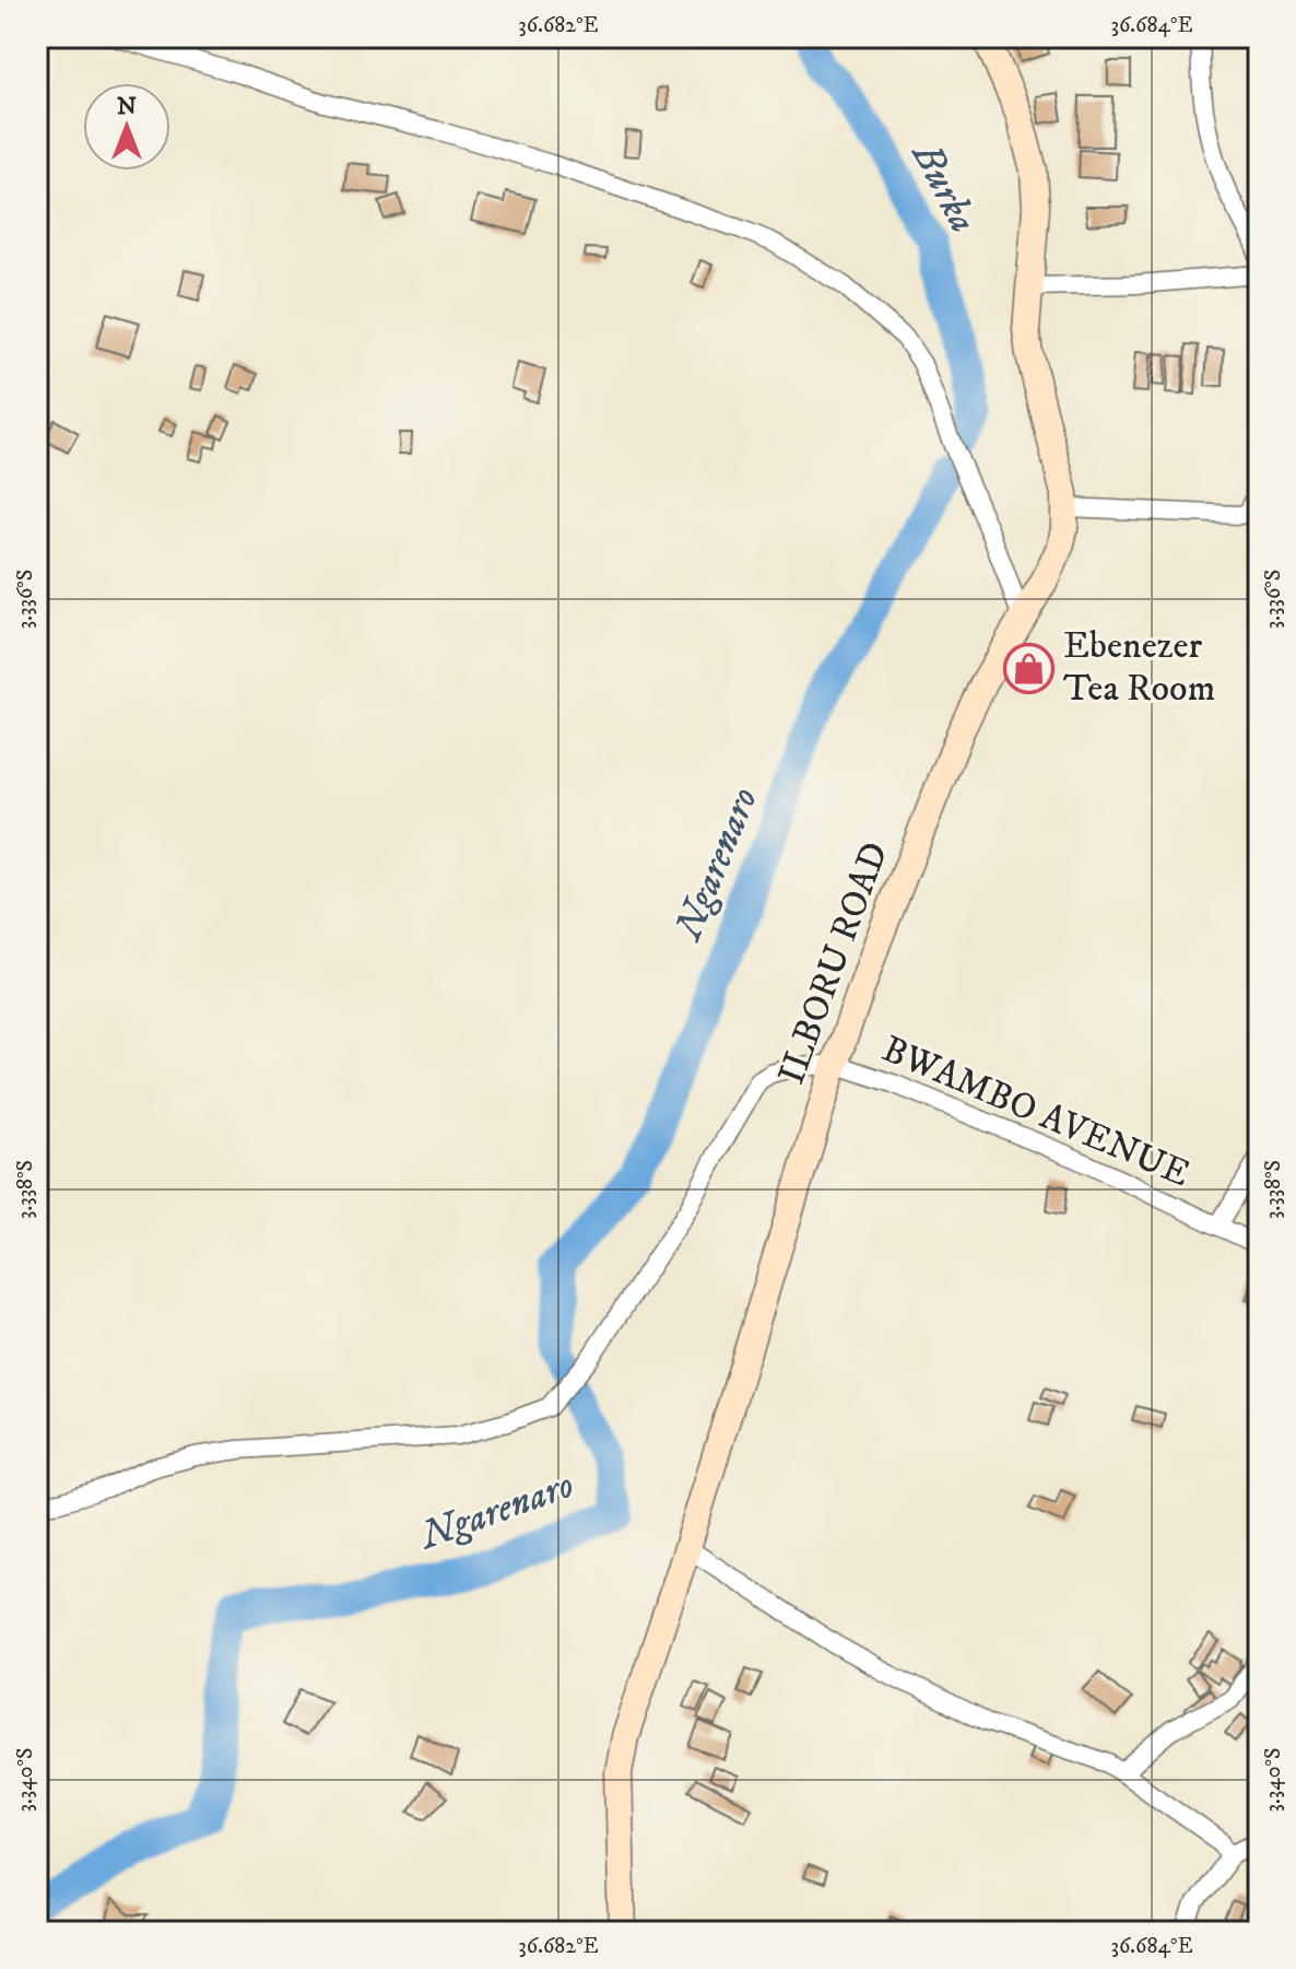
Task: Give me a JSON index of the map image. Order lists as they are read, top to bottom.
{
  "streets": {
    "street": ["ILBORU ROAD", "BWAMBO AVENUE"]
  },
  "crossings": [
    ["ILBORU ROAD", "BWAMBO AVENUE"]
  ],
  "water": ["Burka", "Ngarenaro"],
  "places": {
    "shop": ["Ebenezer Tea Room"]
  },
  "north": "top",
  "coordinates": [
    "36.682°E",
    "36.684°E",
    "3.336°S",
    "3.338°S",
    "3.340°S"
  ]
}
